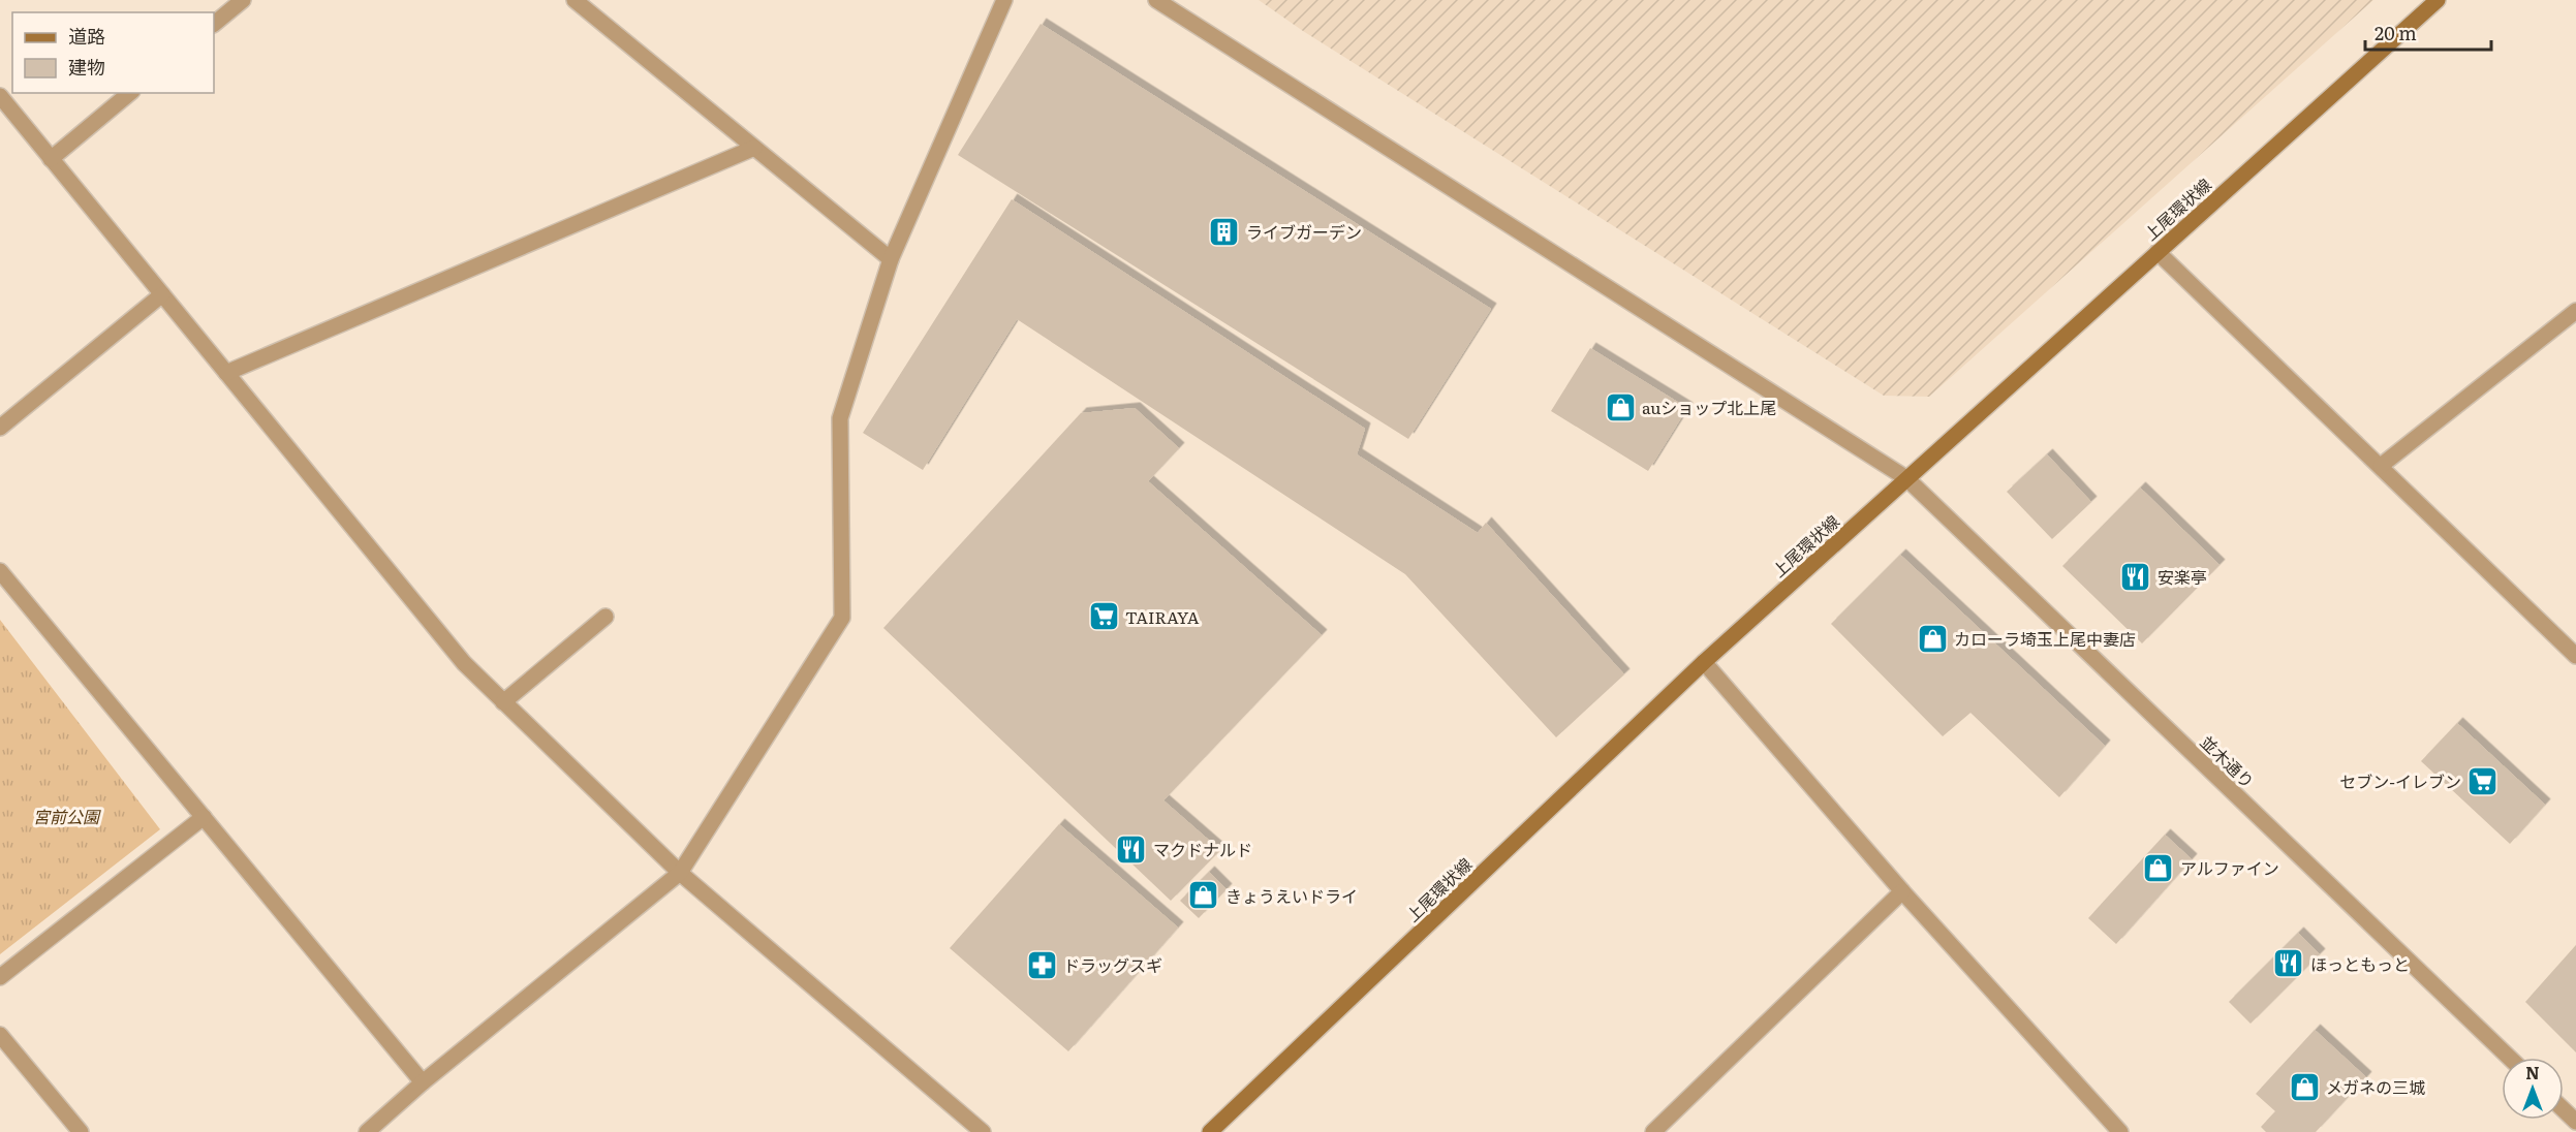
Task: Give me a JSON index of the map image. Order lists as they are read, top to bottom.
{
  "streets": {
    "main road": ["上尾環状線"],
    "street": ["並木通り"]
  },
  "crossings": [
    ["上尾環状線", "並木通り"]
  ],
  "parks": ["宮前公園"],
  "places": {
    "building": ["ライブガーデン"],
    "shop": [
      "auショップ北上尾",
      "カローラ埼玉上尾中妻店",
      "アルファイン",
      "きょうえいドライ",
      "メガネの三城"
    ],
    "restaurant": ["安楽亭", "マクドナルド", "ほっともっと"],
    "supermarket": ["TAIRAYA", "セブン-イレブン"],
    "pharmacy": ["ドラッグスギ"]
  },
  "legend": ["道路", "建物"],
  "scale_bar": "20 m",
  "north": "top"
}
